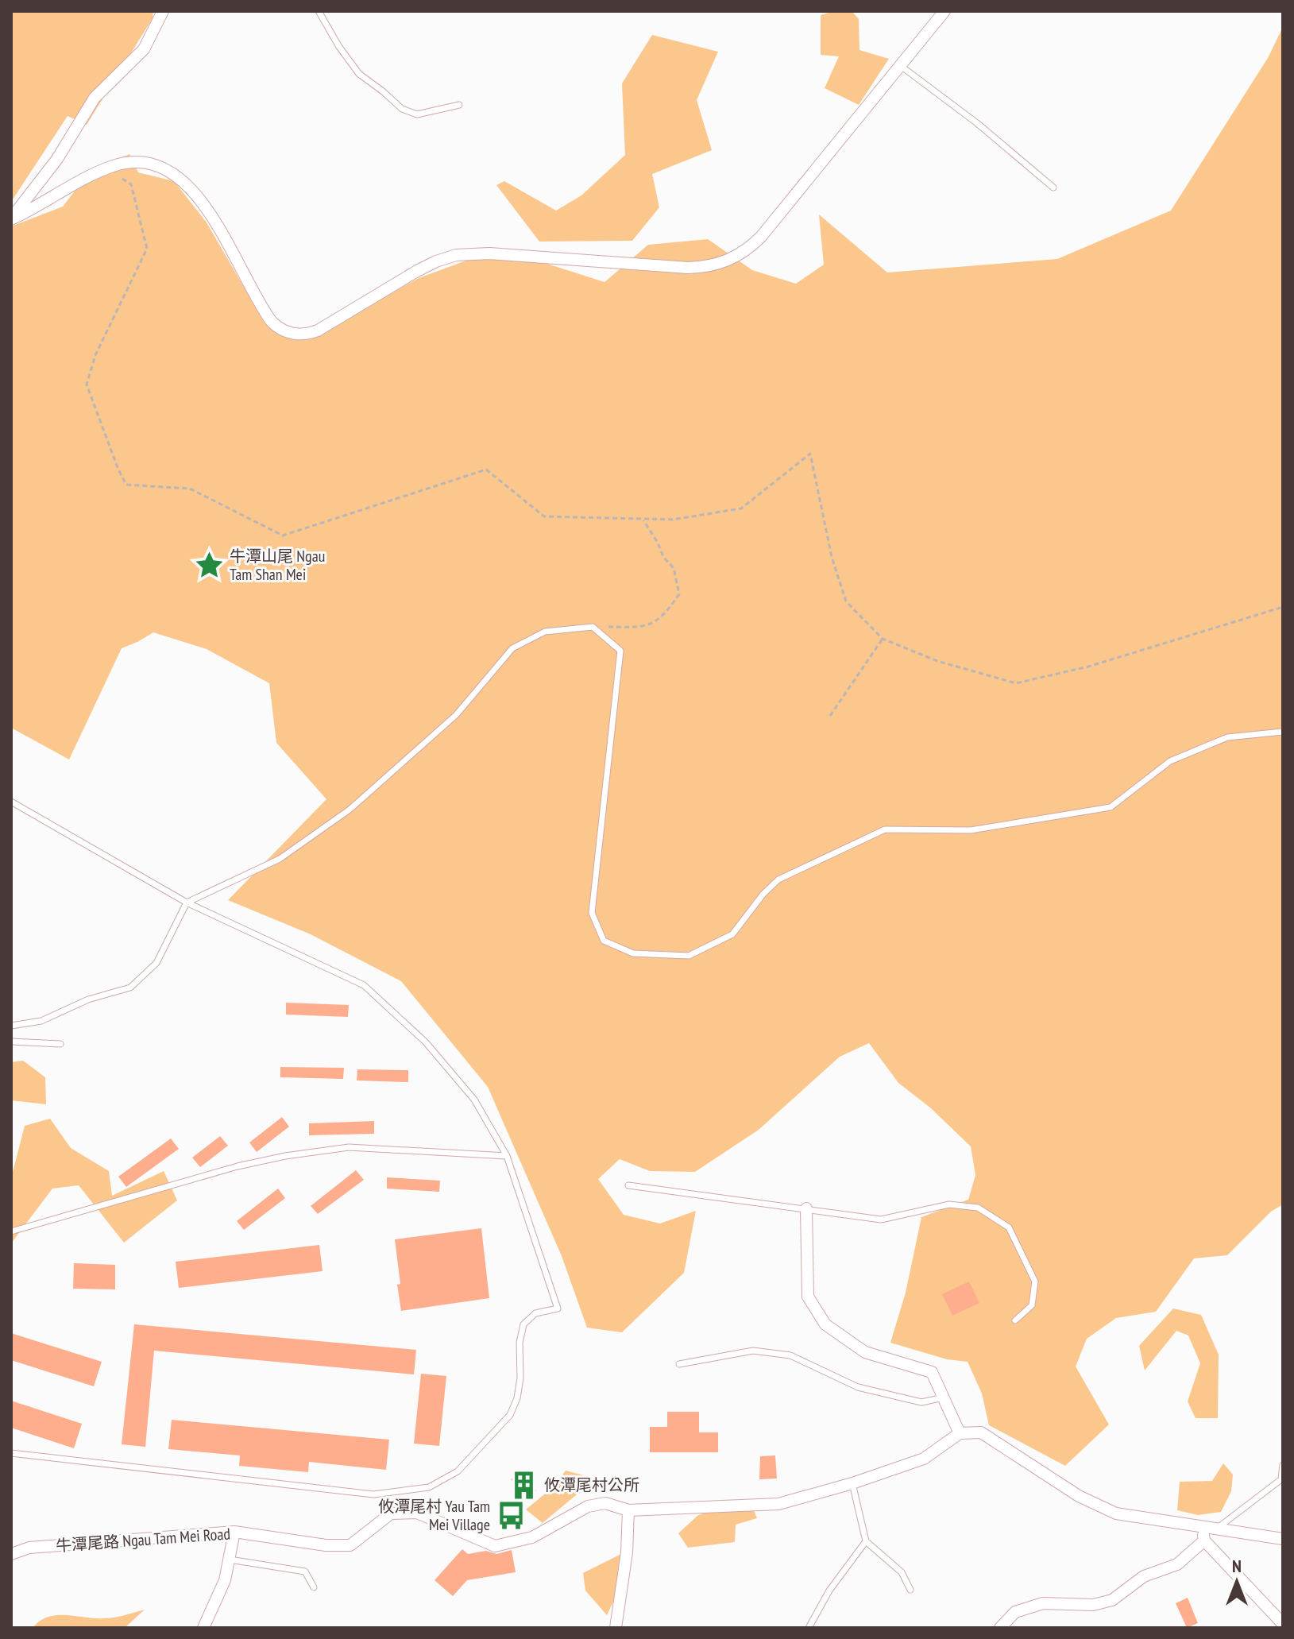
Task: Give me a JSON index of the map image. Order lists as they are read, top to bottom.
{
  "streets": {
    "street": ["牛潭尾路 Ngau Tam Mei Road"]
  },
  "places": {
    "place": ["牛潭山尾 Ngau Tam Shan Mei"],
    "building": ["攸潭尾村公所"],
    "bus stop": ["攸潭尾村 Yau Tam Mei Village"]
  },
  "north": "top"
}
